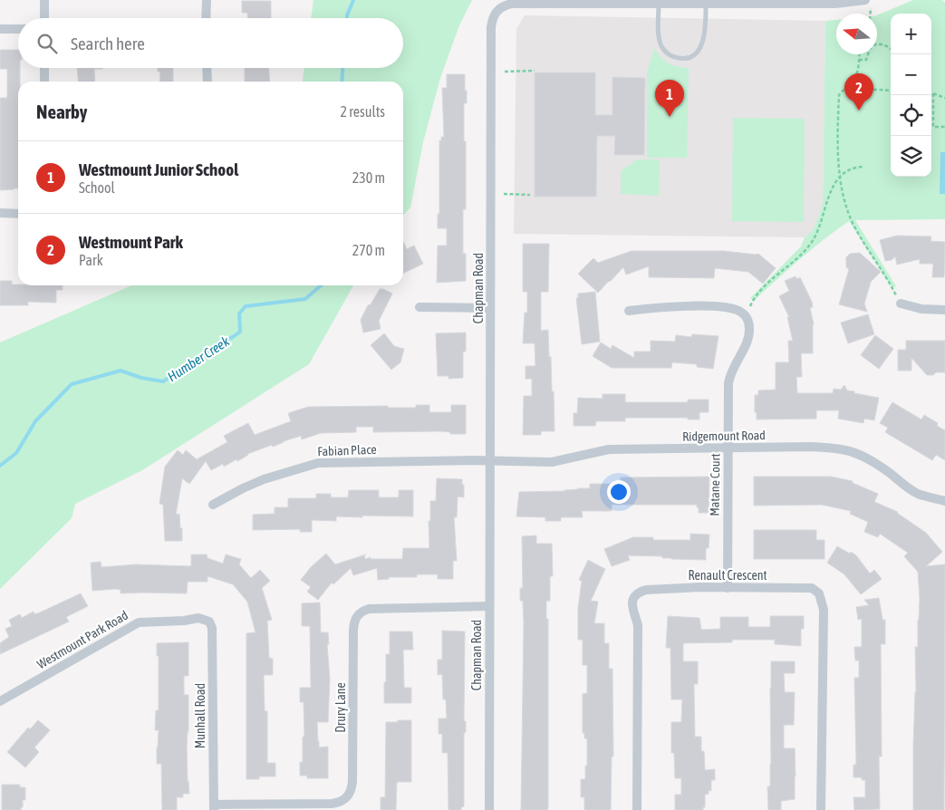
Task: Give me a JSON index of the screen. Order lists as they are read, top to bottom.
{
  "streets": {
    "street": [
      "Chapman Road",
      "Ridgemount Road",
      "Fabian Place",
      "Matane Court",
      "Renault Crescent",
      "Westmount Park Road",
      "Drury Lane",
      "Munhall Road"
    ]
  },
  "crossings": [
    ["Chapman Road", "Ridgemount Road"],
    ["Chapman Road", "Fabian Place"],
    ["Chapman Road", "Drury Lane"],
    ["Ridgemount Road", "Fabian Place"],
    ["Ridgemount Road", "Matane Court"],
    ["Matane Court", "Renault Crescent"],
    ["Westmount Park Road", "Munhall Road"],
    ["Drury Lane", "Munhall Road"]
  ],
  "water": ["Humber Creek"],
  "north": "left",
  "page": {
    "map_buttons": ["+", "−"],
    "search": "Search here",
    "pins": ["2", "1"],
    "heading": ["Nearby", "2 results"],
    "list": [
      {
        "mark": "1",
        "name": "Westmount Junior School",
        "note": "School",
        "value": "230 m"
      },
      {
        "mark": "2",
        "name": "Westmount Park",
        "note": "Park",
        "value": "270 m"
      }
    ]
  }
}
